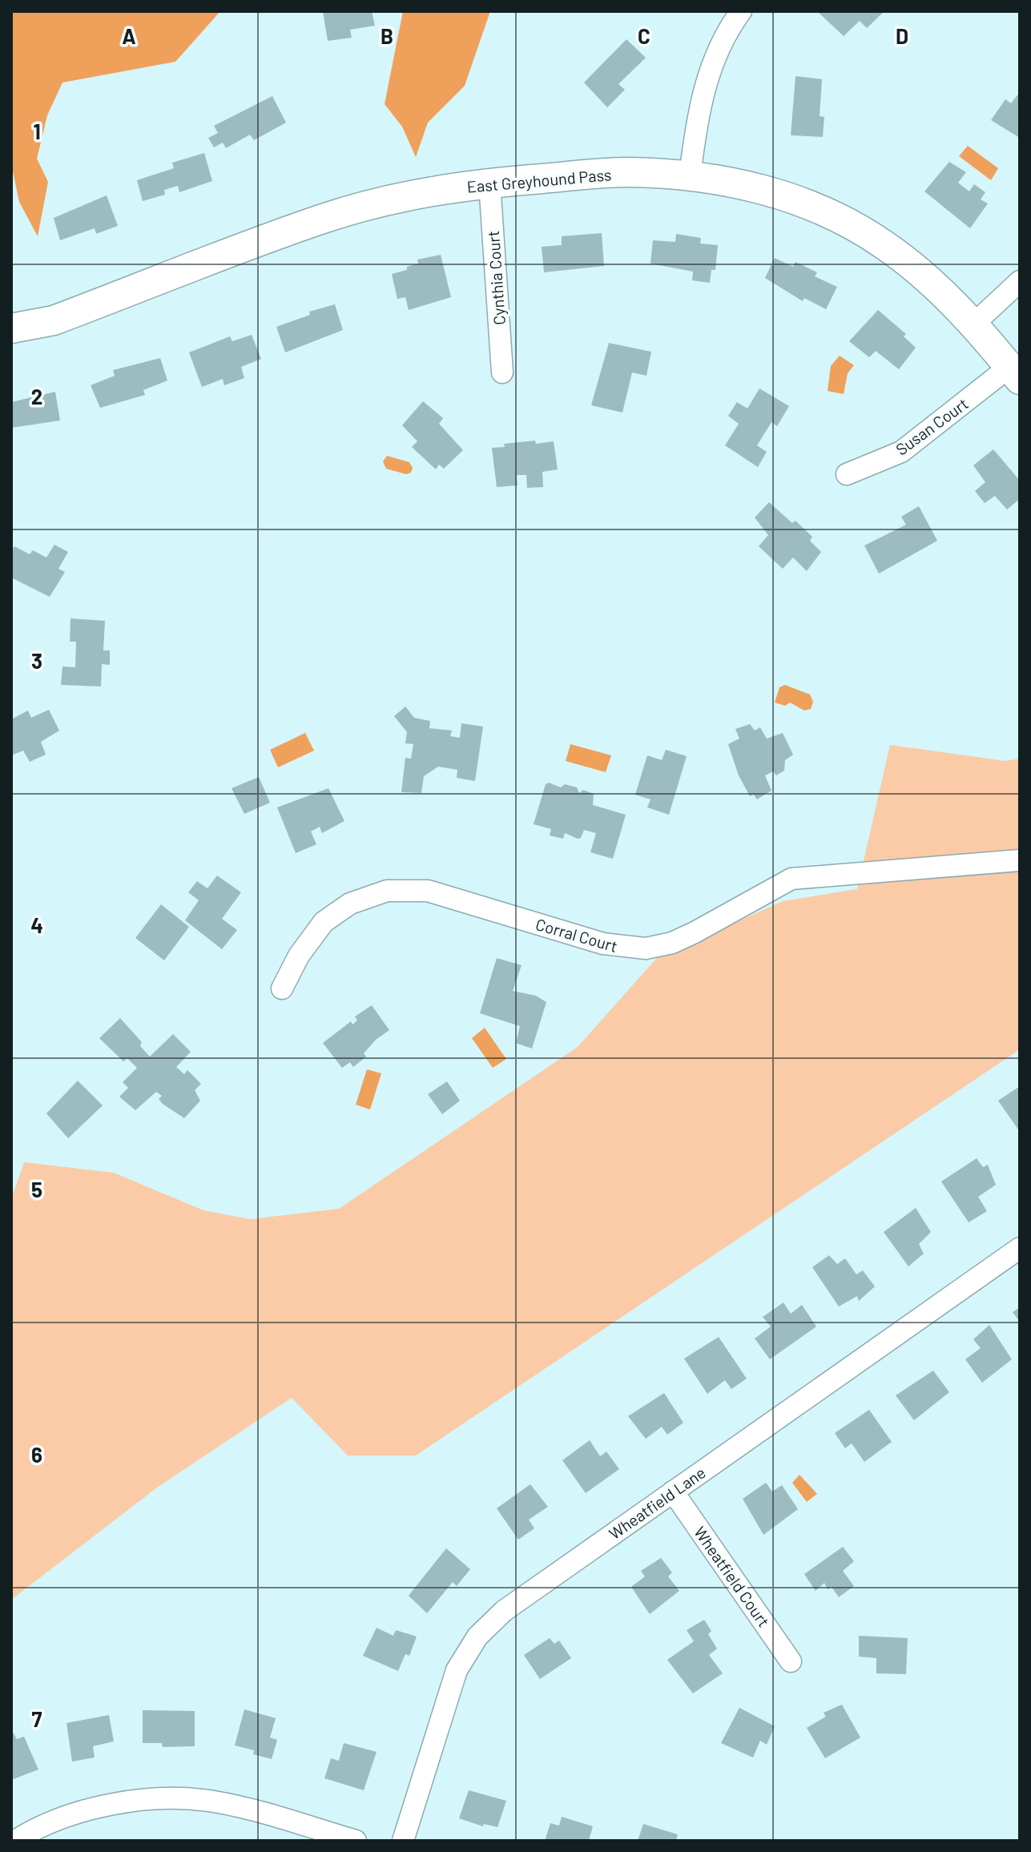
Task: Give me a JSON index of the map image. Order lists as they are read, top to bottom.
{
  "streets": {
    "street": [
      "East Greyhound Pass",
      "Cynthia Court",
      "Susan Court",
      "Corral Court",
      "Wheatfield Lane",
      "Wheatfield Court"
    ]
  },
  "crossings": [
    ["East Greyhound Pass", "Cynthia Court"],
    ["East Greyhound Pass", "Susan Court"],
    ["Wheatfield Lane", "Wheatfield Court"]
  ],
  "grid": {
    "columns": [
      "A",
      "B",
      "C",
      "D"
    ],
    "rows": [
      "1",
      "2",
      "3",
      "4",
      "5",
      "6",
      "7"
    ]
  }
}
